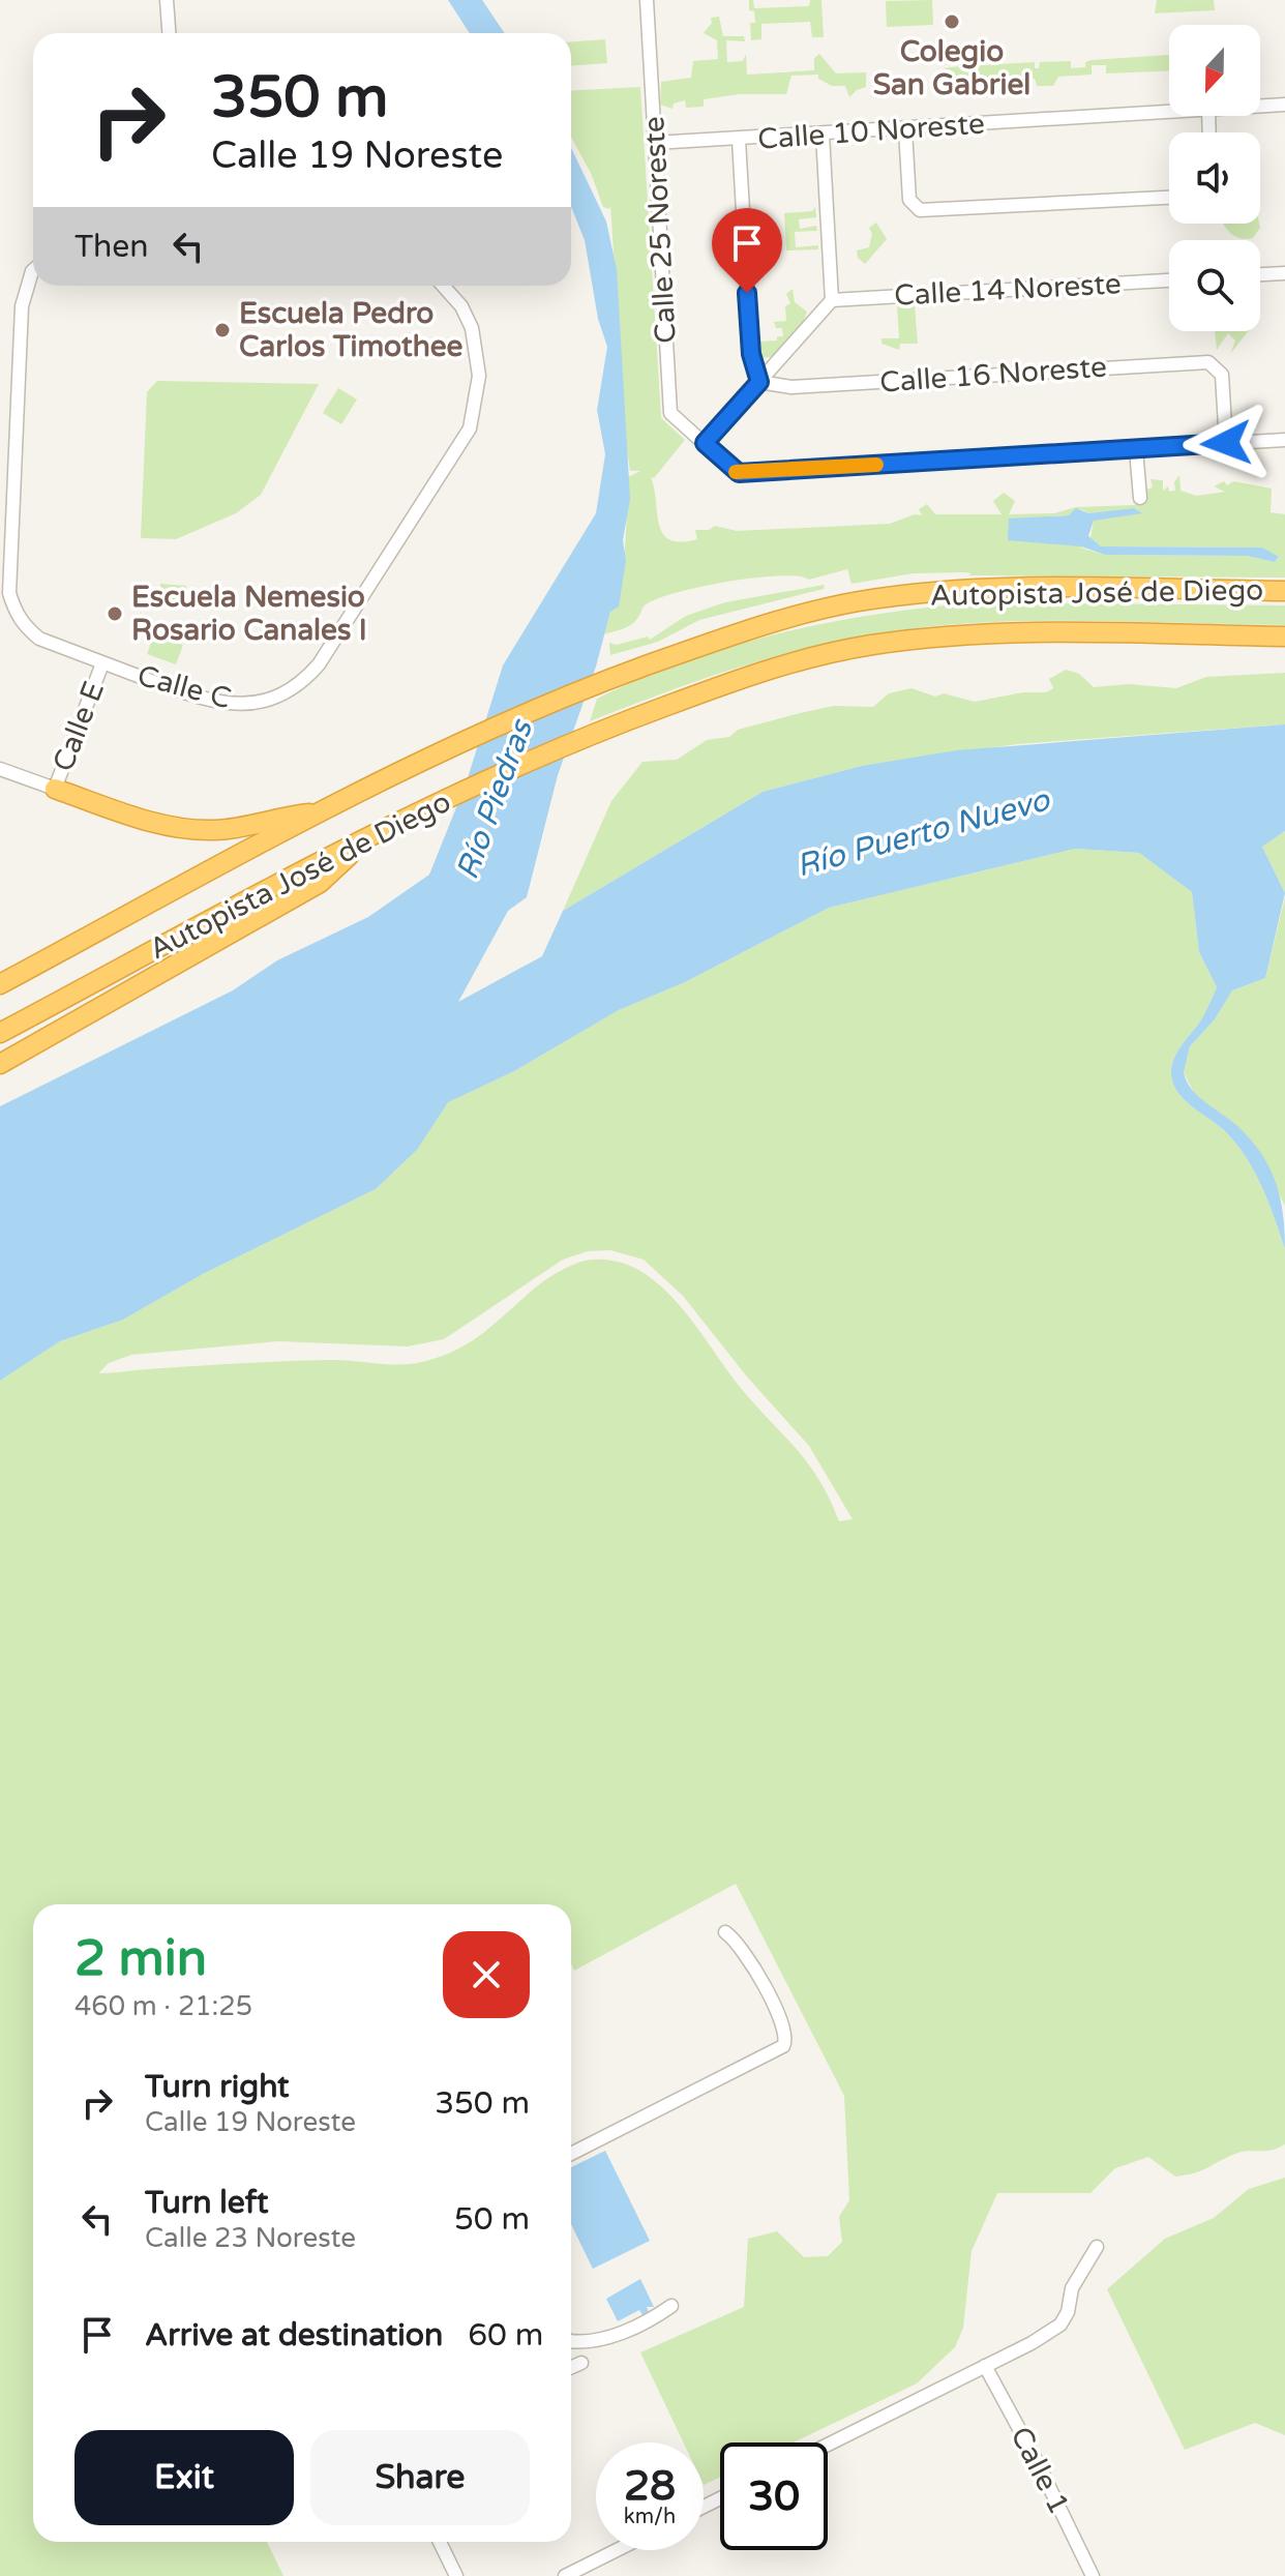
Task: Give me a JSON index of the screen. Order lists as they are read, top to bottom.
{
  "streets": {
    "highway": ["Autopista José de Diego"],
    "street": [
      "Calle 10 Noreste",
      "Calle 25 Noreste",
      "Calle 14 Noreste",
      "Calle 16 Noreste",
      "Calle C",
      "Calle E",
      "Calle 1"
    ]
  },
  "crossings": [
    ["Calle 10 Noreste", "Calle 25 Noreste"],
    ["Calle 25 Noreste", "Calle 16 Noreste"],
    ["Calle C", "Calle E"]
  ],
  "water": ["Río Piedras", "Río Puerto Nuevo"],
  "places": ["Colegio San Gabriel", "Escuela Pedro Carlos Timothee", "Escuela Nemesio Rosario Canales I"],
  "north": "bottom",
  "page": {
    "turn": ["350 m", "Calle 19 Noreste"],
    "then": "Then",
    "heading": ["2 min", "460 m · 21:25"],
    "list": [
      {
        "name": "Turn right",
        "note": "Calle 19 Noreste",
        "value": "350 m"
      },
      {
        "name": "Turn left",
        "note": "Calle 23 Noreste",
        "value": "50 m"
      },
      {
        "name": "Arrive at destination",
        "value": "60 m"
      }
    ],
    "buttons": ["Exit", "Share"],
    "speed": "28 km/h",
    "limit": "30"
  }
}
